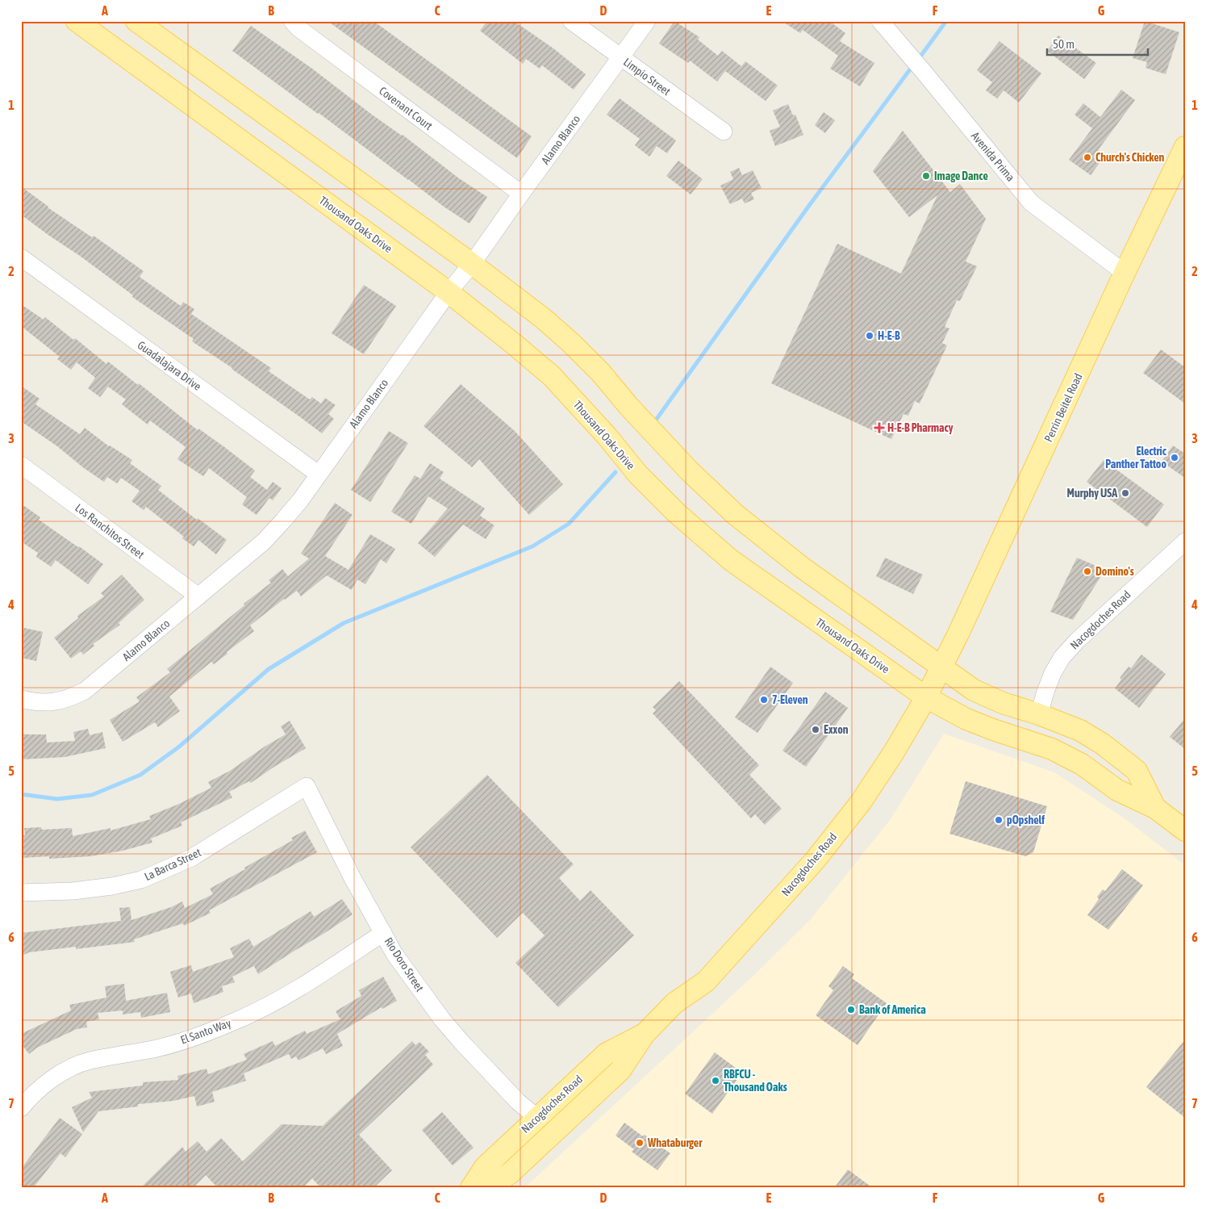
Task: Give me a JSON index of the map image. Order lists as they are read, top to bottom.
{
  "streets": {
    "main road": ["Thousand Oaks Drive", "Perrin Beitel Road", "Nacogdoches Road"],
    "street": [
      "Limpio Street",
      "Covenant Court",
      "Alamo Blanco",
      "Avenida Prima",
      "Guadalajara Drive",
      "Los Ranchitos Street",
      "La Barca Street",
      "Rio Doro Street",
      "El Santo Way"
    ]
  },
  "crossings": [
    ["Limpio Street", "Alamo Blanco"],
    ["Covenant Court", "Alamo Blanco"],
    ["Alamo Blanco", "Thousand Oaks Drive"],
    ["Alamo Blanco", "Guadalajara Drive"],
    ["Alamo Blanco", "Los Ranchitos Street"],
    ["Avenida Prima", "Perrin Beitel Road"],
    ["Thousand Oaks Drive", "Perrin Beitel Road"],
    ["Thousand Oaks Drive", "Nacogdoches Road"],
    ["Perrin Beitel Road", "Nacogdoches Road"],
    ["Nacogdoches Road", "Rio Doro Street"],
    ["La Barca Street", "Rio Doro Street"],
    ["Rio Doro Street", "El Santo Way"]
  ],
  "places": {
    "other": [
      "Church's Chicken",
      "Image Dance",
      "H-E-B",
      "Electric Panther Tattoo",
      "Murphy USA",
      "Domino's",
      "7-Eleven",
      "Exxon",
      "pOpshelf",
      "Bank of America",
      "RBFCU - Thousand Oaks",
      "Whataburger"
    ],
    "health": ["H-E-B Pharmacy"]
  },
  "scale_bar": "50 m",
  "grid": {
    "columns": [
      "A",
      "B",
      "C",
      "D",
      "E",
      "F",
      "G"
    ],
    "rows": [
      "1",
      "2",
      "3",
      "4",
      "5",
      "6",
      "7"
    ]
  }
}
